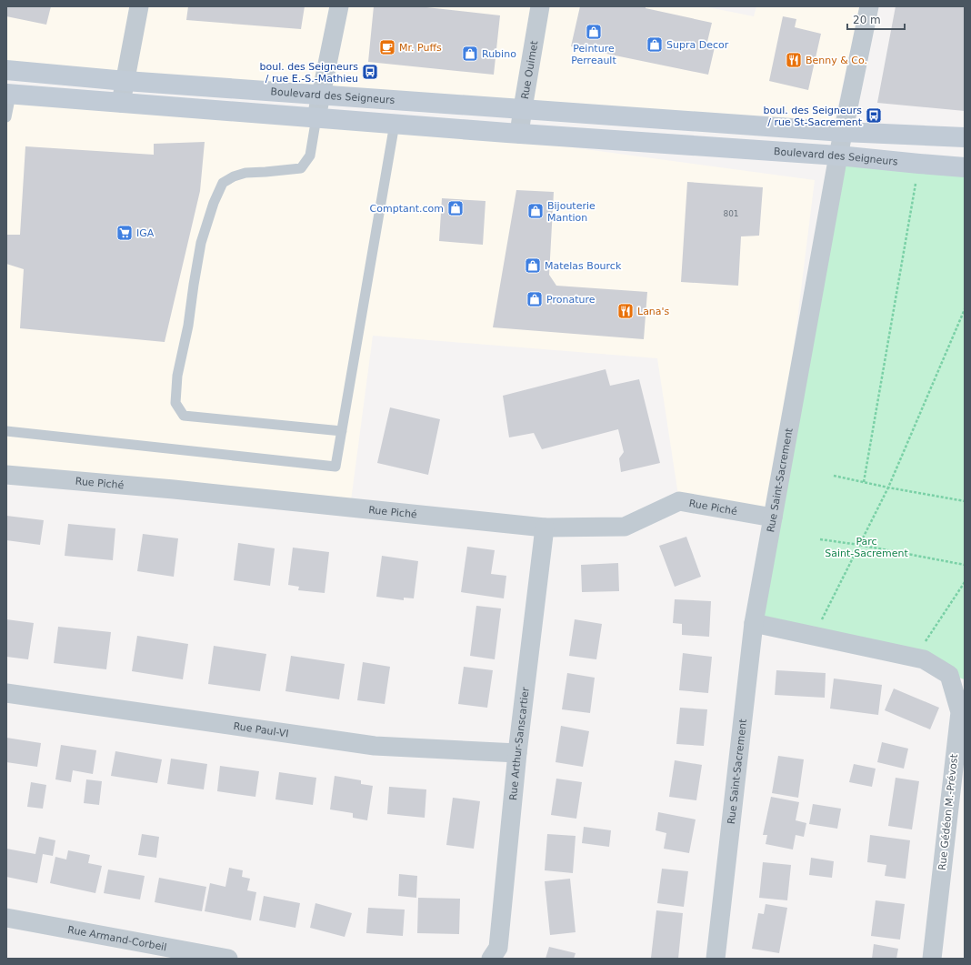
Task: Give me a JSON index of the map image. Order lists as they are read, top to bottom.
{
  "streets": {
    "main road": ["Boulevard des Seigneurs"],
    "street": [
      "Rue Ouimet",
      "Rue Saint-Sacrement",
      "Rue Piché",
      "Rue Paul-VI",
      "Rue Arthur-Sanscartier",
      "Rue Gédéon M.-Prévost",
      "Rue Armand-Corbeil"
    ]
  },
  "crossings": [
    ["Rue Ouimet", "Boulevard des Seigneurs"],
    ["Boulevard des Seigneurs", "Rue Saint-Sacrement"],
    ["Rue Saint-Sacrement", "Rue Piché"],
    ["Rue Saint-Sacrement", "Rue Gédéon M.-Prévost"],
    ["Rue Piché", "Rue Arthur-Sanscartier"],
    ["Rue Paul-VI", "Rue Arthur-Sanscartier"]
  ],
  "parks": ["Parc Saint-Sacrement"],
  "places": {
    "shop": [
      "Peinture Perreault",
      "Supra Decor",
      "Rubino",
      "Comptant.com",
      "Bijouterie Mantion",
      "Matelas Bourck",
      "Pronature"
    ],
    "cafe": ["Mr. Puffs"],
    "restaurant": ["Benny & Co.", "Lana's"],
    "bus stop": ["boul. des Seigneurs / rue E.-S.-Mathieu", "boul. des Seigneurs / rue St-Sacrement"],
    "supermarket": ["IGA"]
  },
  "house_numbers": ["801"],
  "scale_bar": "20 m"
}
